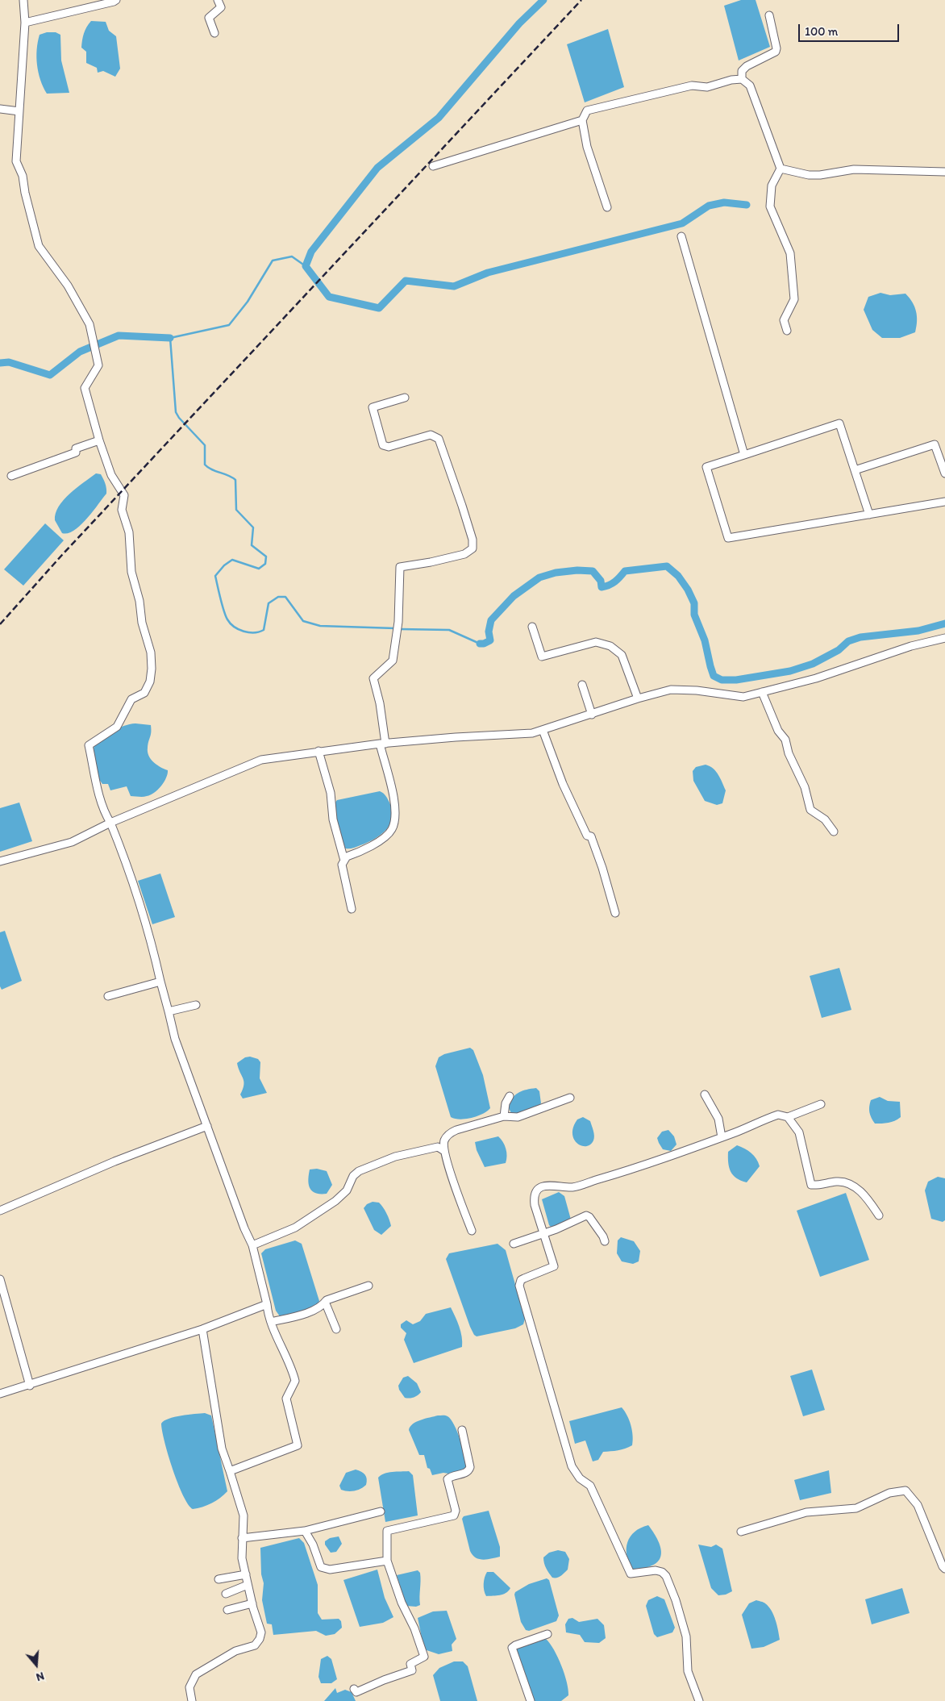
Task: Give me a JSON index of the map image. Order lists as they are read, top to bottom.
{
  "scale_bar": "100 m",
  "north": "bottom"
}
